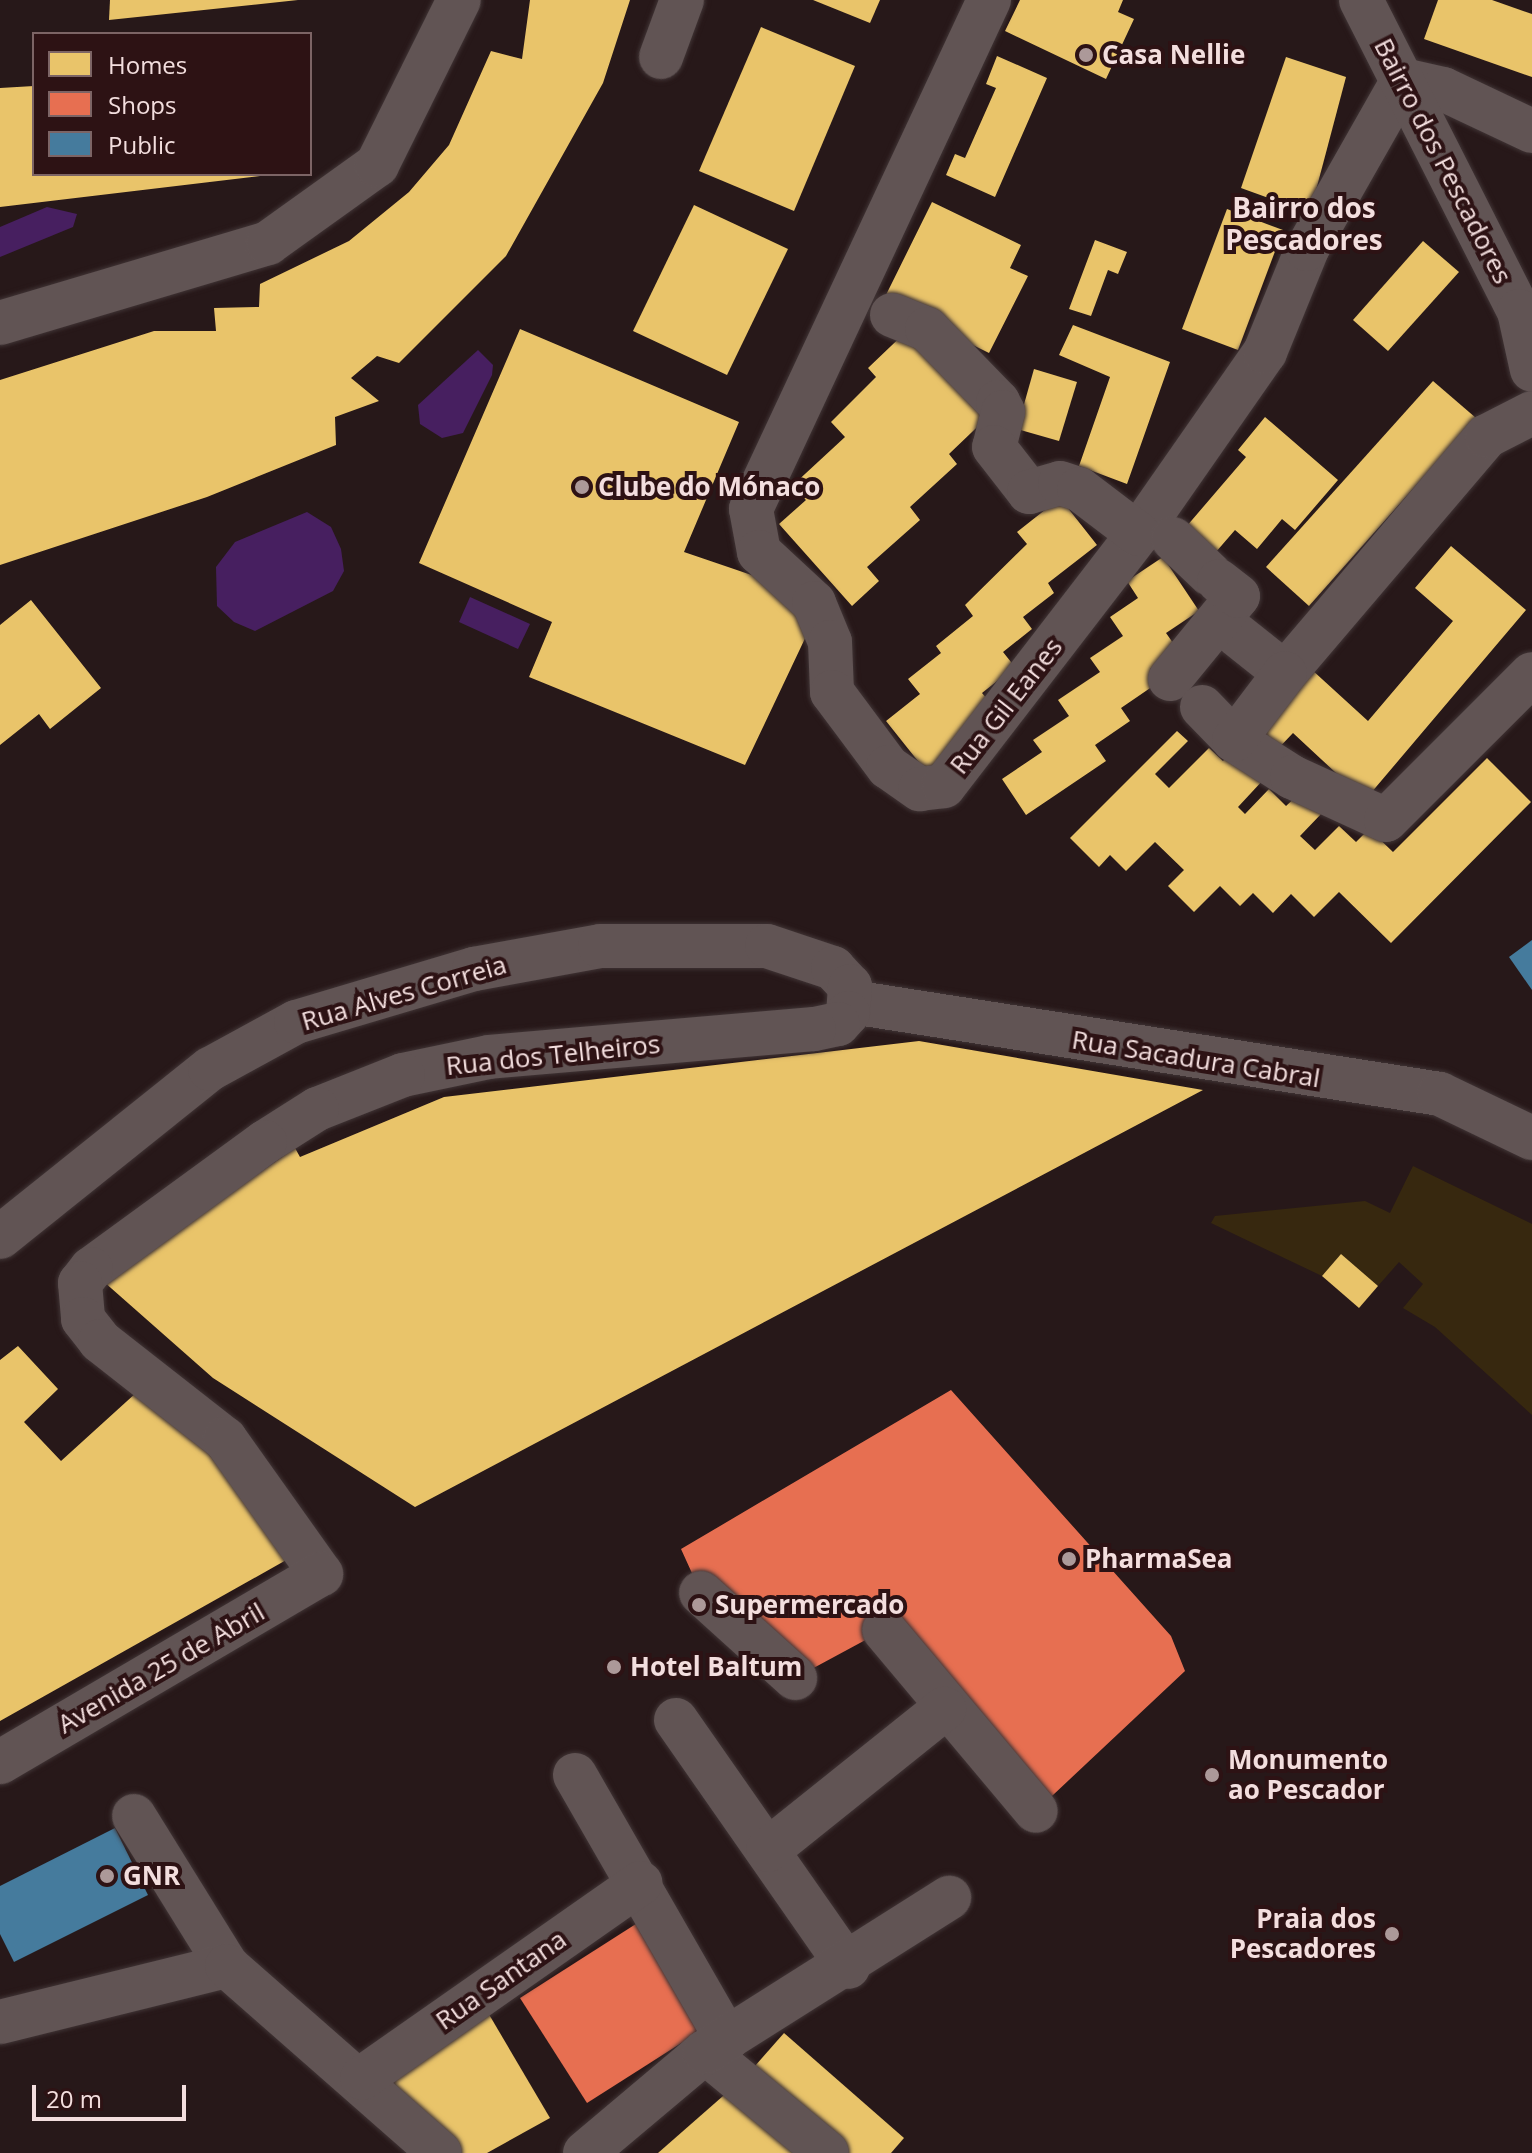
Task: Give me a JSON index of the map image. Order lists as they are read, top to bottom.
{
  "streets": {
    "street": [
      "Bairro dos Pescadores",
      "Rua Gil Eanes",
      "Rua Alves Correia",
      "Rua dos Telheiros",
      "Rua Sacadura Cabral",
      "Avenida 25 de Abril",
      "Rua Santana"
    ]
  },
  "crossings": [
    ["Bairro dos Pescadores", "Rua Gil Eanes"],
    ["Rua Alves Correia", "Rua dos Telheiros"],
    ["Rua Alves Correia", "Rua Sacadura Cabral"],
    ["Rua dos Telheiros", "Rua Sacadura Cabral"],
    ["Rua dos Telheiros", "Avenida 25 de Abril"]
  ],
  "districts": ["Bairro dos Pescadores"],
  "places": [
    "Casa Nellie",
    "Clube do Mónaco",
    "PharmaSea",
    "Supermercado",
    "Hotel Baltum",
    "Monumento ao Pescador",
    "GNR",
    "Praia dos Pescadores"
  ],
  "legend": ["Homes", "Shops", "Public"],
  "scale_bar": "20 m"
}
